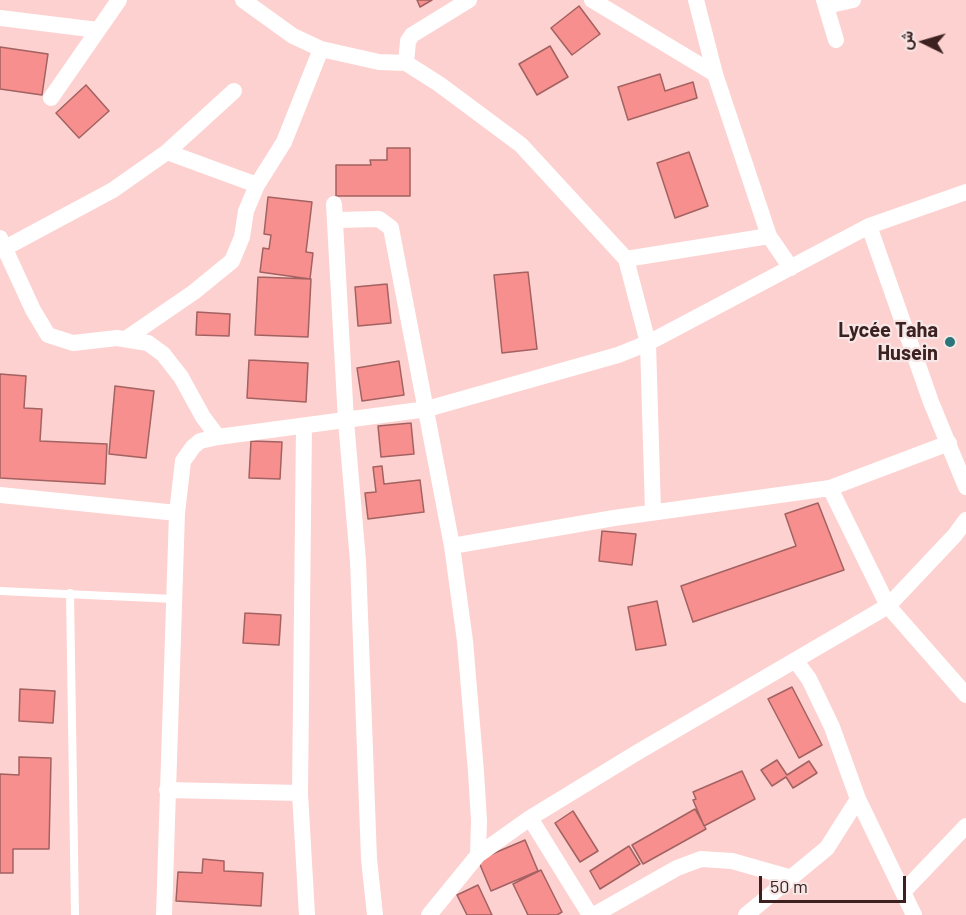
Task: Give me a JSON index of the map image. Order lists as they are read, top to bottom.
{
  "places": ["Lycée Taha Husein"],
  "scale_bar": "50 m",
  "north": "left"
}
